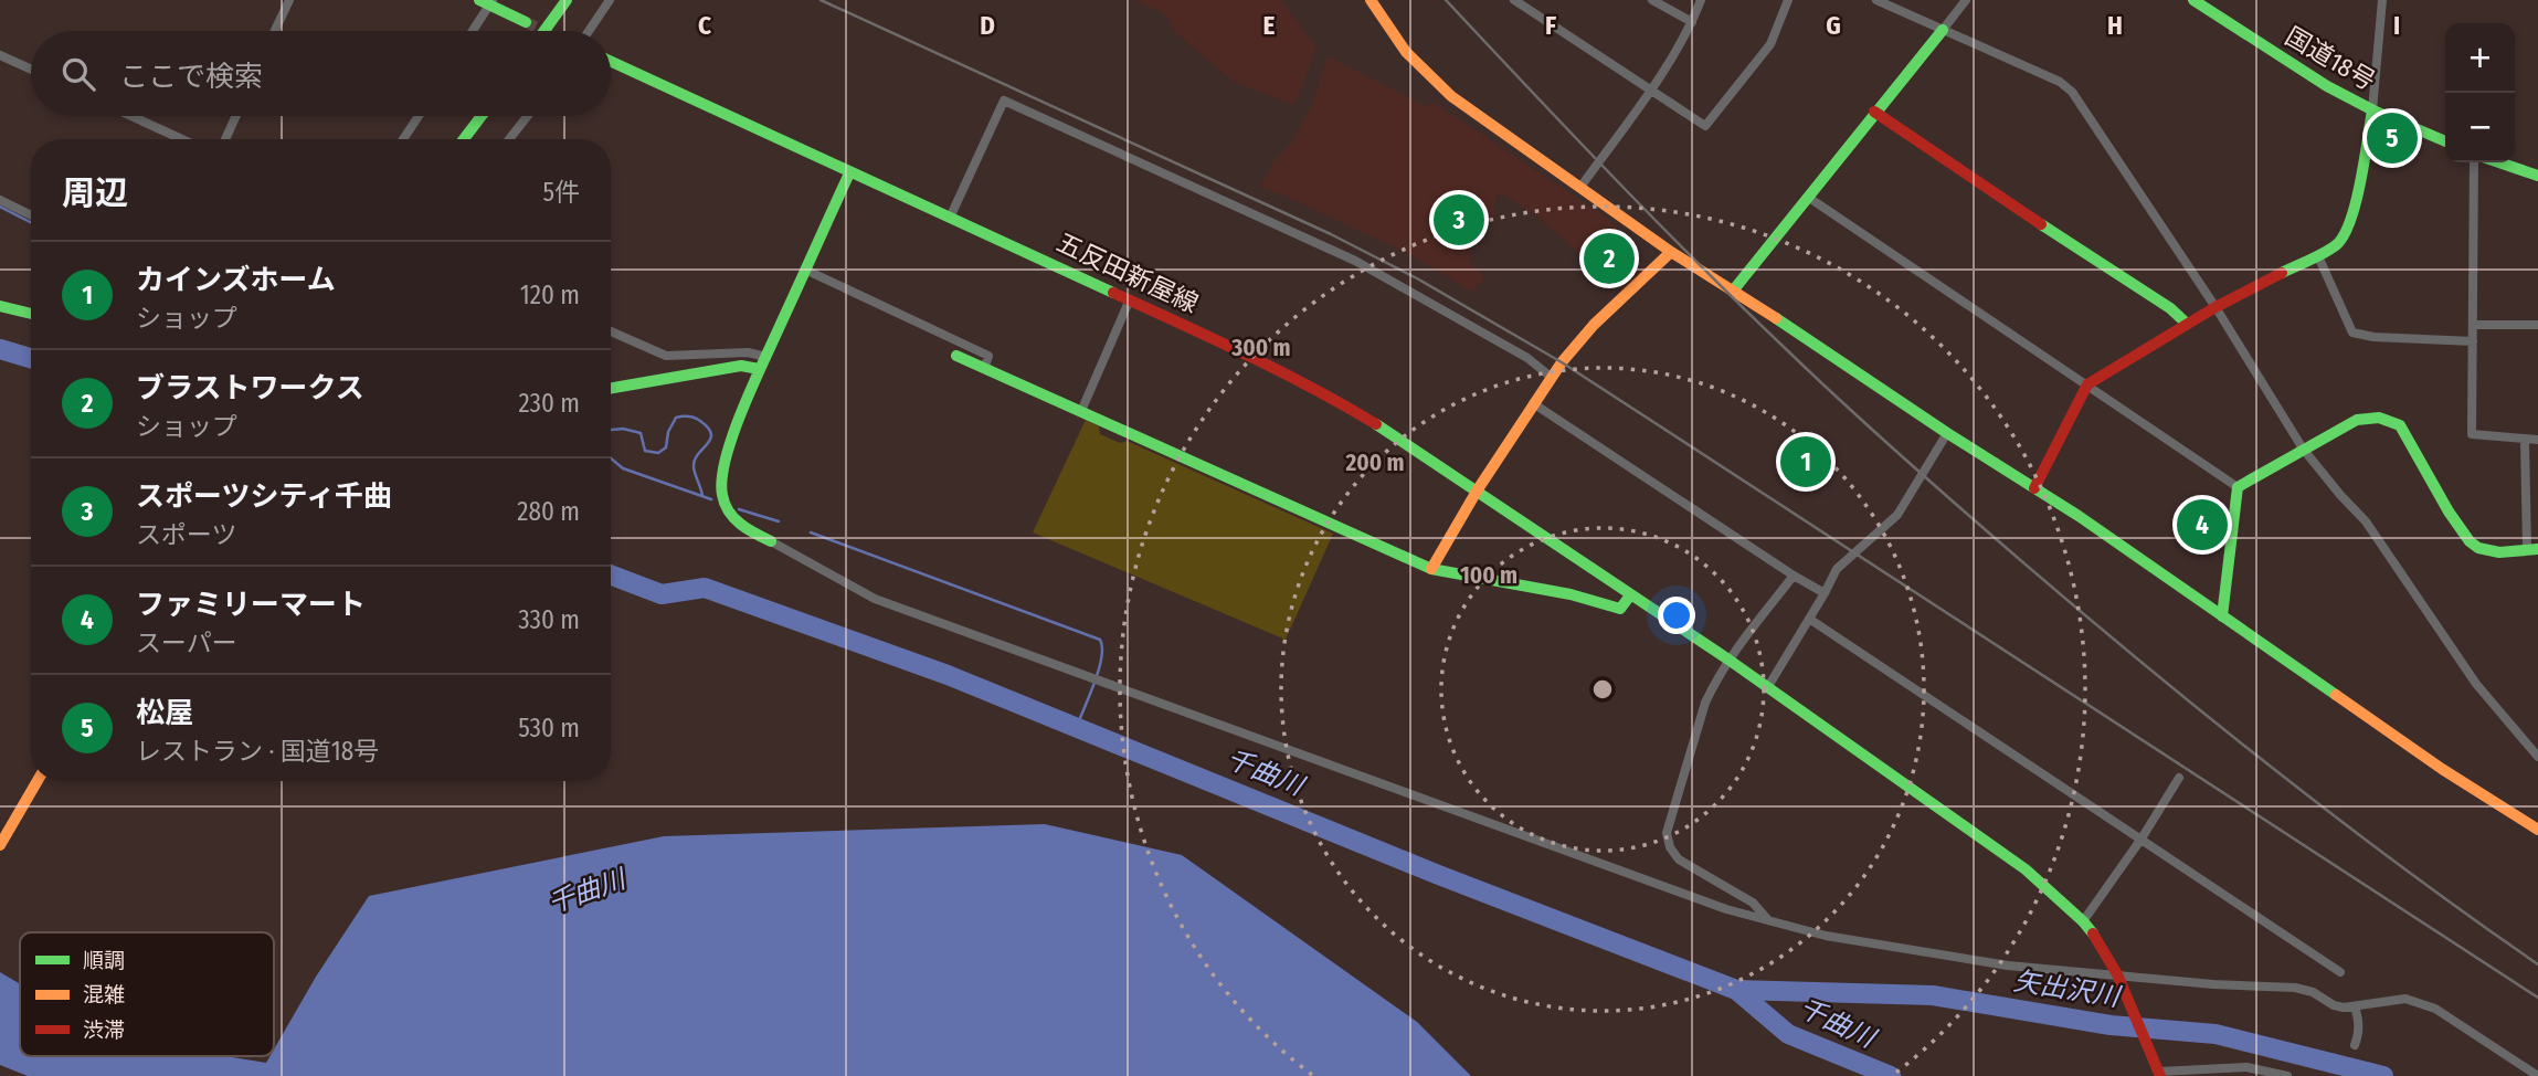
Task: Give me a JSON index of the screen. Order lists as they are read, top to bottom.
{
  "streets": {
    "main road": ["国道18号", "五反田新屋線"]
  },
  "water": ["千曲川", "矢出沢川"],
  "legend": ["順調", "混雑", "渋滞"],
  "page": {
    "map_buttons": ["+", "−"],
    "search": "ここで検索",
    "pins": [
      "5",
      "3",
      "2",
      "1",
      "4"
    ],
    "heading": ["周辺", "5件"],
    "list": [
      {
        "mark": "1",
        "name": "カインズホーム",
        "note": "ショップ",
        "value": "120 m"
      },
      {
        "mark": "2",
        "name": "ブラストワークス",
        "note": "ショップ",
        "value": "230 m"
      },
      {
        "mark": "3",
        "name": "スポーツシティ千曲",
        "note": "スポーツ",
        "value": "280 m"
      },
      {
        "mark": "4",
        "name": "ファミリーマート",
        "note": "スーパー",
        "value": "330 m"
      },
      {
        "mark": "5",
        "name": "松屋",
        "note": "レストラン · 国道18号",
        "value": "530 m"
      }
    ]
  },
  "grid": {
    "columns": [
      "C",
      "D",
      "E",
      "F",
      "G",
      "H",
      "I"
    ]
  },
  "rings": ["300 m", "200 m", "100 m"]
}
